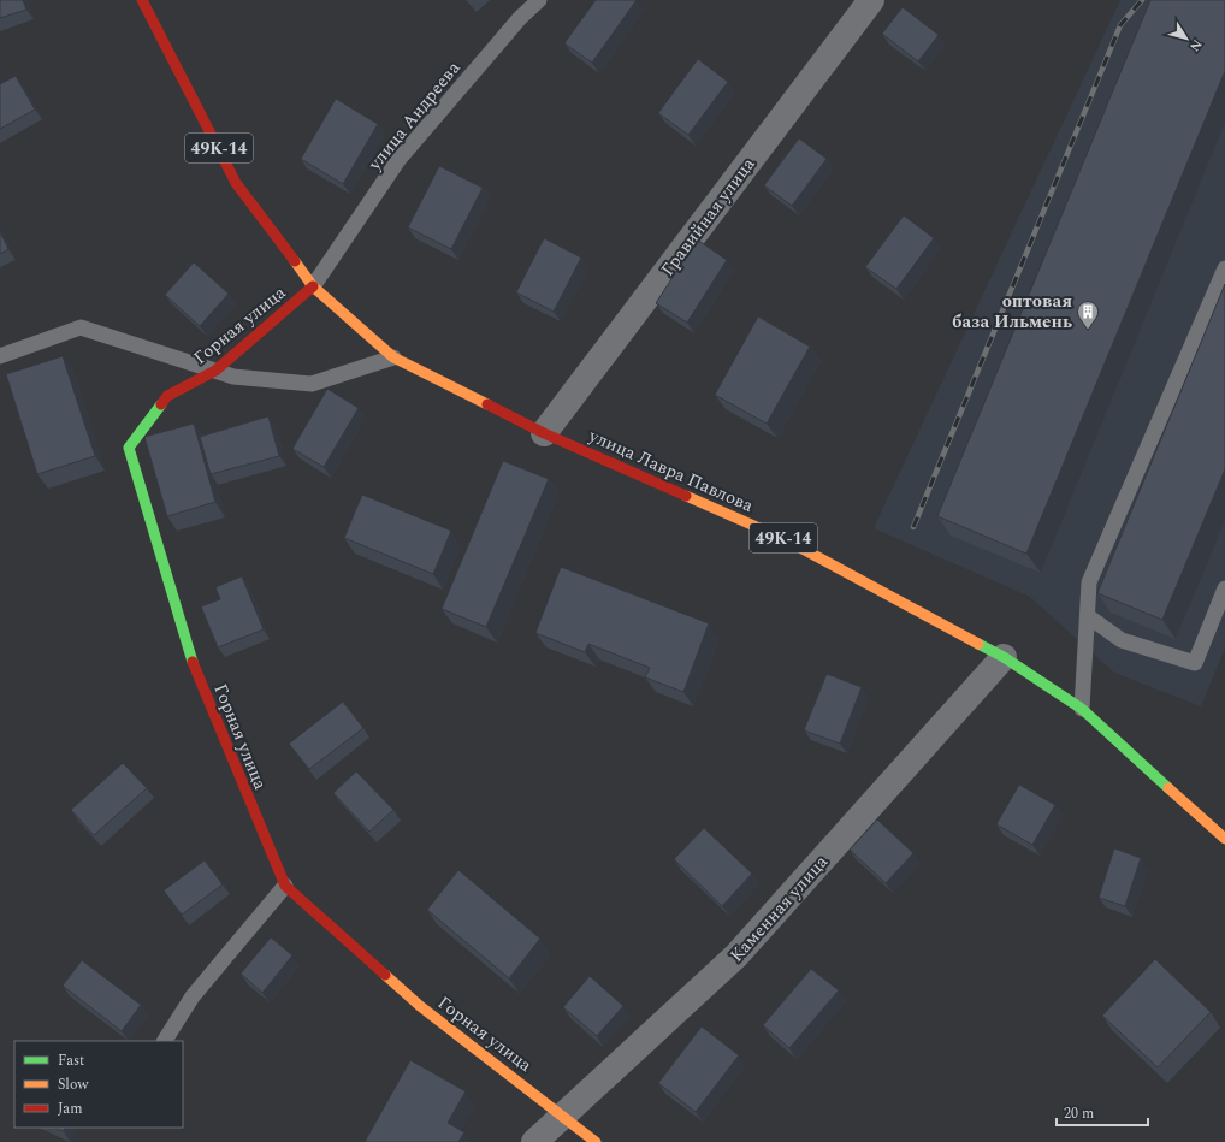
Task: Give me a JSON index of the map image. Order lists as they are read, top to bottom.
{
  "streets": {
    "main road": ["49К-14", "Горная улица", "улица Лавра Павлова"],
    "street": ["Гравийная улица", "Каменная улица"],
    "lane": ["улица Андреева"]
  },
  "crossings": [
    ["улица Андреева", "49К-14"],
    ["улица Андреева", "Горная улица"],
    ["улица Андреева", "улица Лавра Павлова"],
    ["49К-14", "Горная улица"],
    ["49К-14", "улица Лавра Павлова"],
    ["Гравийная улица", "улица Лавра Павлова"],
    ["Горная улица", "улица Лавра Павлова"],
    ["Горная улица", "Каменная улица"],
    ["улица Лавра Павлова", "Каменная улица"]
  ],
  "places": {
    "building": ["оптовая база Ильмень"]
  },
  "legend": ["Fast", "Slow", "Jam"],
  "scale_bar": "20 m",
  "north": "bottom right"
}
